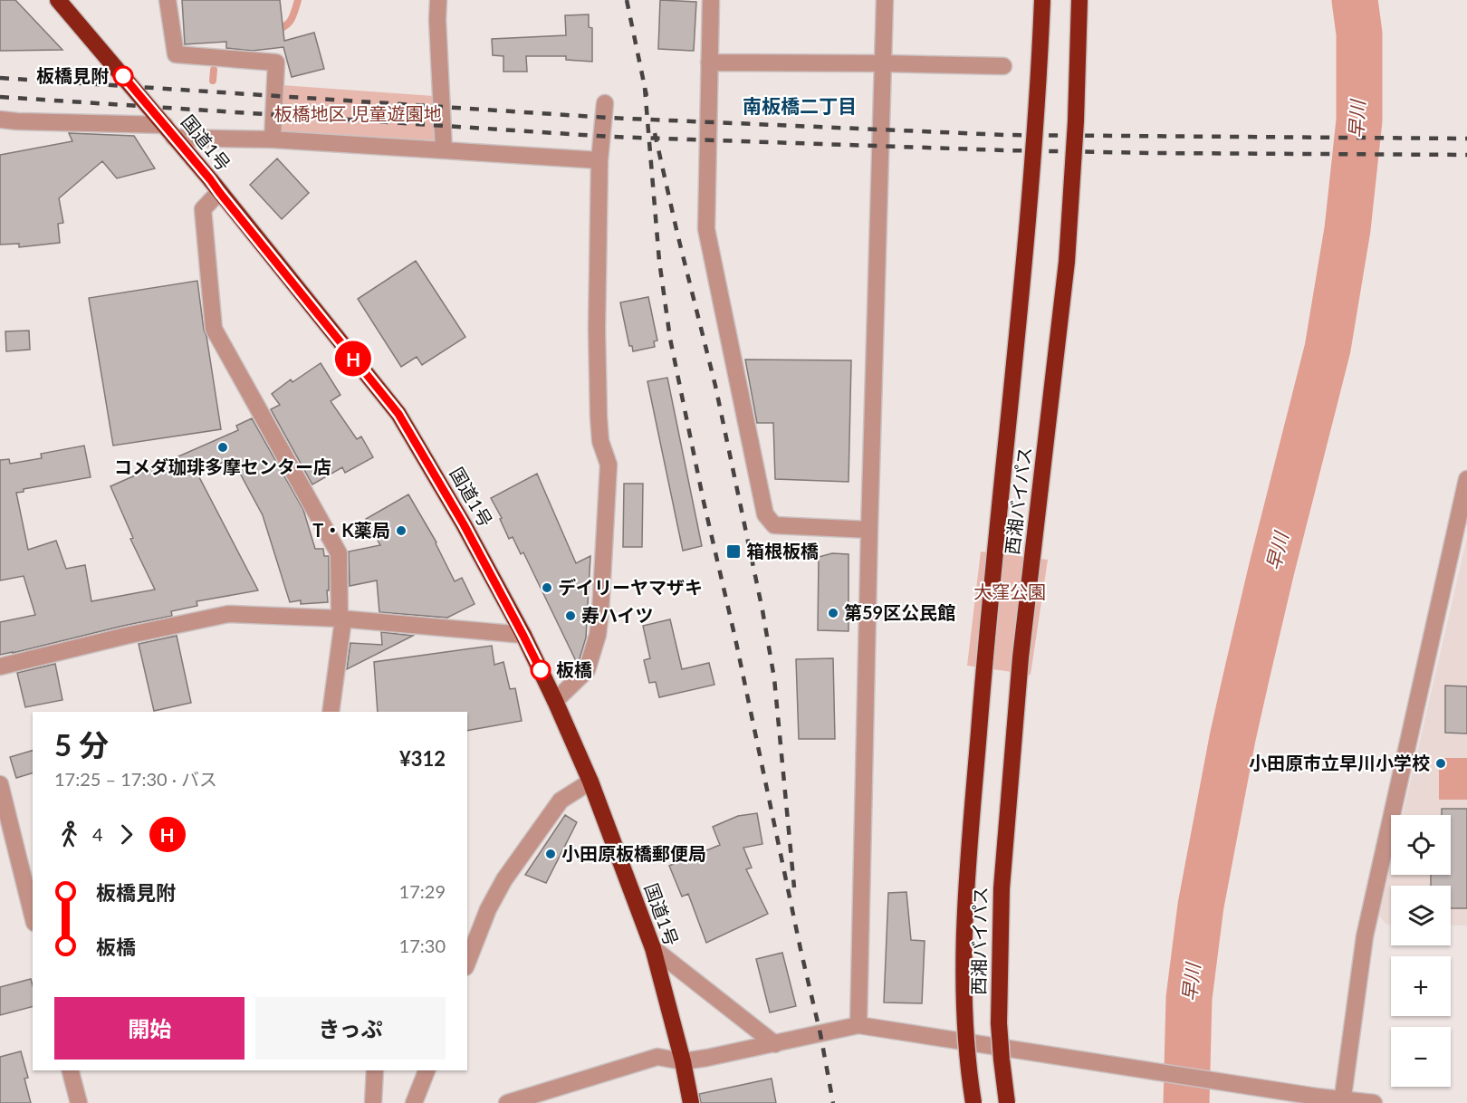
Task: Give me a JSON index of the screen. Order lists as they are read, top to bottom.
{
  "streets": {
    "highway": ["国道1号", "西湘バイパス"]
  },
  "districts": ["南板橋二丁目"],
  "water": ["早川"],
  "parks": ["板橋地区 児童遊園地", "大窪公園"],
  "places": {
    "other": [
      "板橋見附",
      "コメダ珈琲多摩センター店",
      "T・K薬局",
      "デイリーヤマザキ",
      "第59区公民館",
      "寿ハイツ",
      "板橋",
      "小田原市立早川小学校",
      "小田原板橋郵便局"
    ],
    "transit": ["箱根板橋"]
  },
  "lines": ["bus line H"],
  "page": {
    "on_map": "H",
    "heading": ["5 分", "17:25 – 17:30 · バス", "¥312"],
    "legs": ["4", "H"],
    "map_buttons": ["+", "−"],
    "list": [
      {
        "name": "板橋見附",
        "value": "17:29"
      },
      {
        "name": "板橋",
        "value": "17:30"
      }
    ],
    "buttons": ["開始", "きっぷ"]
  }
}
